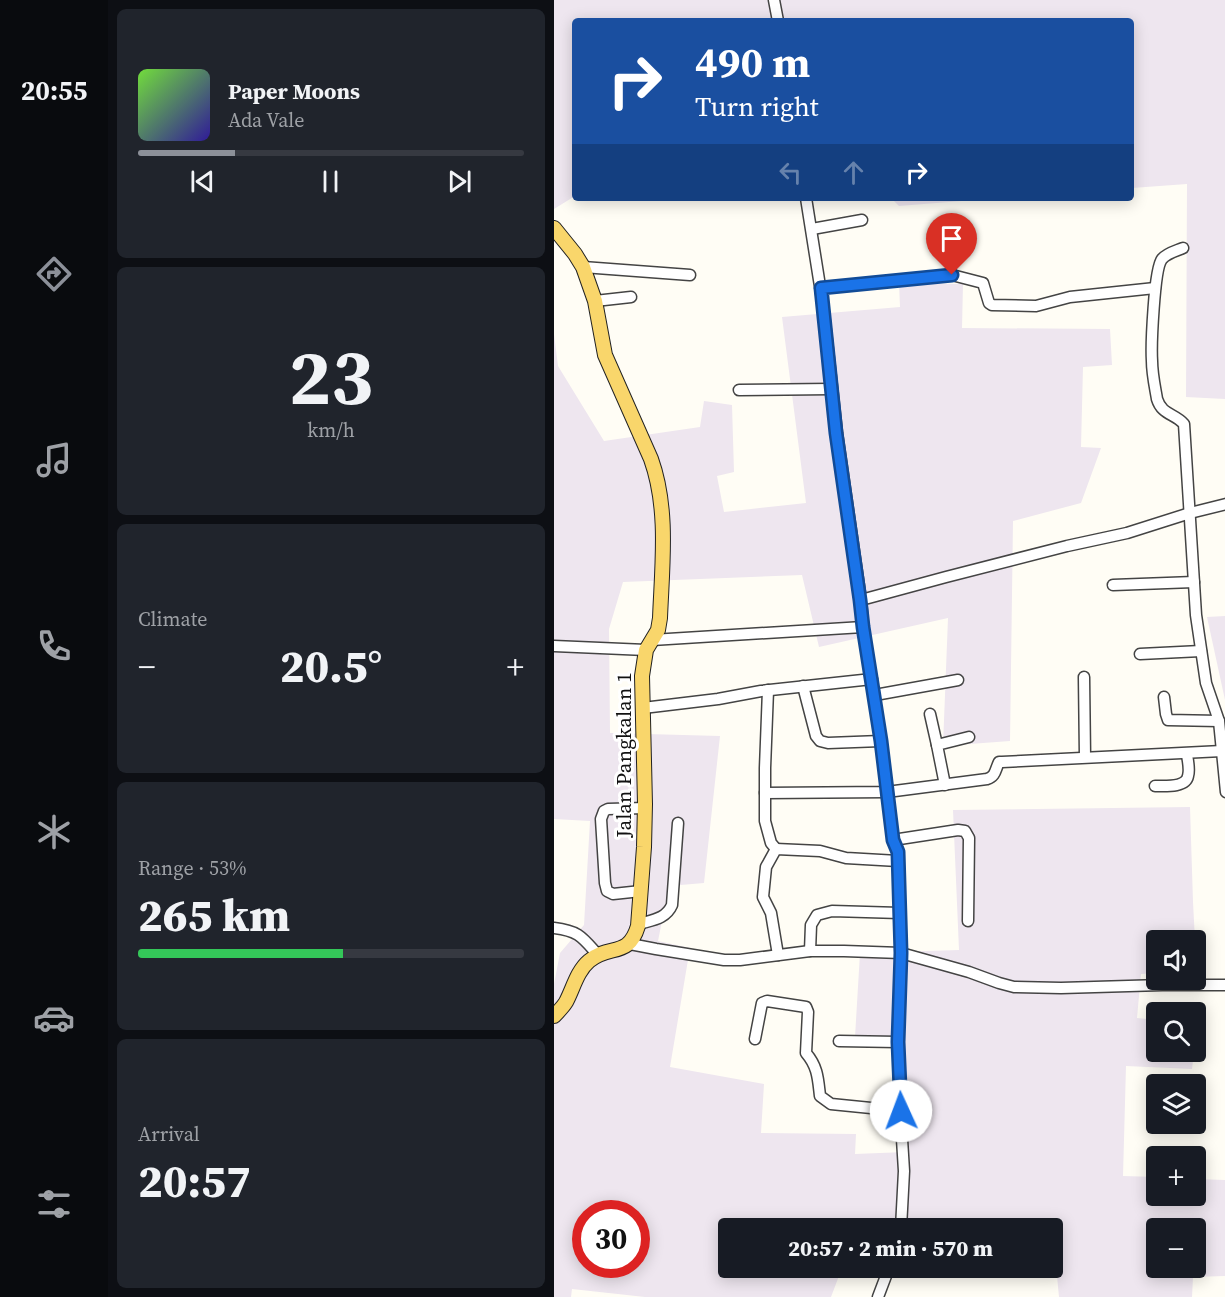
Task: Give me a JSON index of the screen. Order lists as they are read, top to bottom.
{
  "streets": {
    "main road": ["Jalan Pangkalan 1"]
  },
  "page": {
    "tabs": "20:55",
    "turn": ["490 m", "Turn right"],
    "song": ["Paper Moons", "Ada Vale"],
    "tile": [
      ["23", "km/h"],
      "Climate",
      ["Range · 53%", "265 km"],
      ["Arrival", "20:57"]
    ],
    "heat": ["−", "20.5°", "+"],
    "map_buttons": ["+", "−"],
    "limit": "30",
    "trip": "20:57 · 2 min · 570 m"
  }
}
